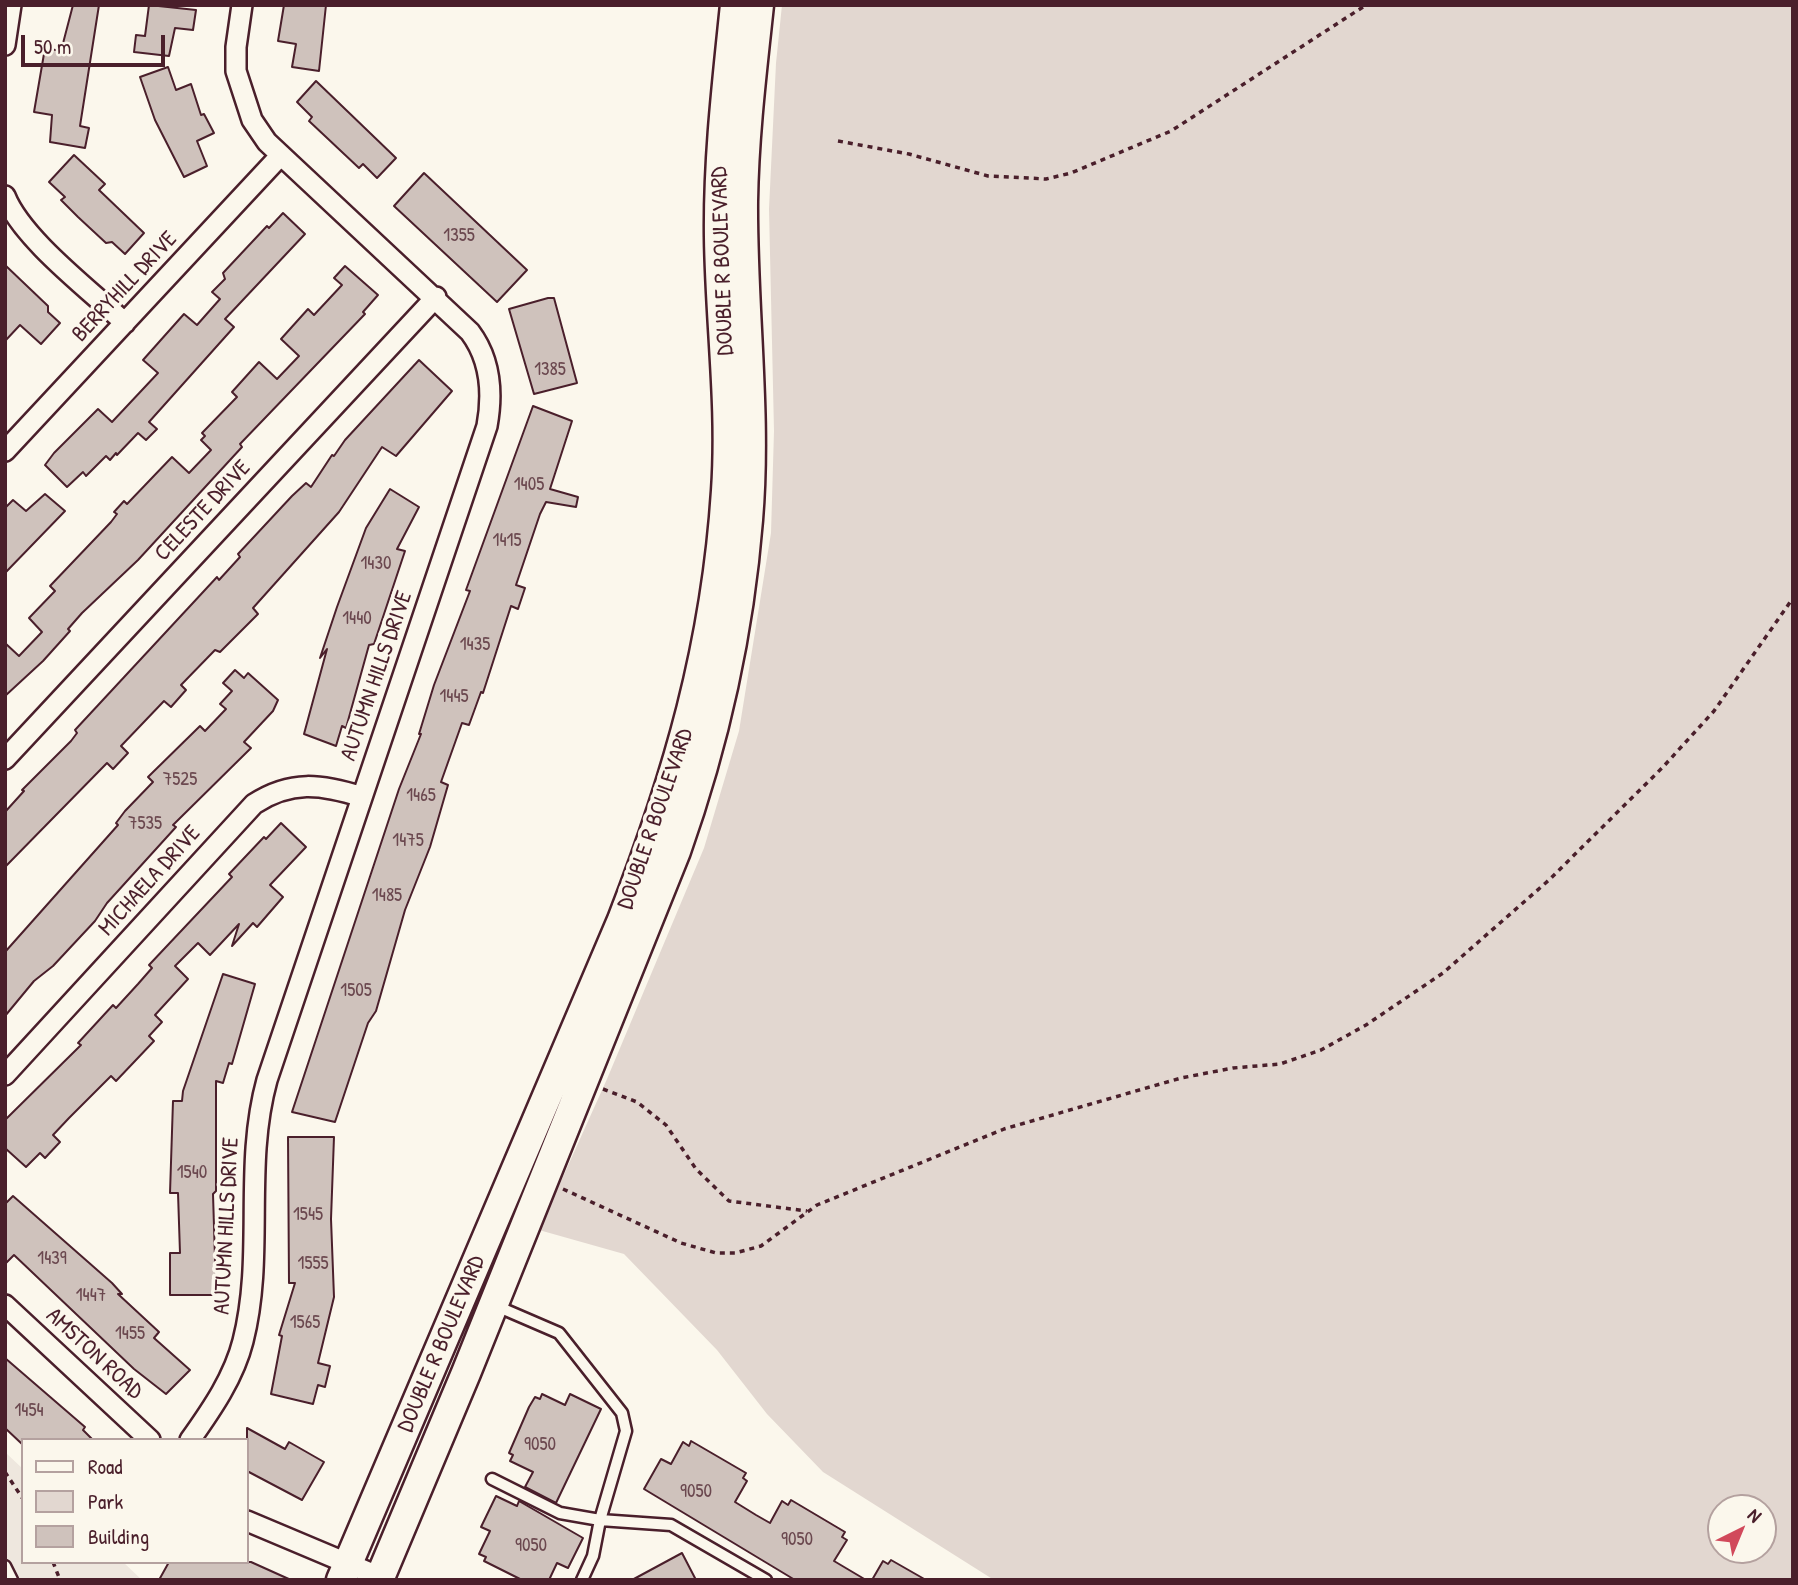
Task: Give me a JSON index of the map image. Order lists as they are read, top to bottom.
{
  "streets": {
    "main road": ["DOUBLE R BOULEVARD"],
    "street": [
      "BERRYHILL DRIVE",
      "CELESTE DRIVE",
      "AUTUMN HILLS DRIVE",
      "MICHAELA DRIVE",
      "AMSTON ROAD"
    ]
  },
  "crossings": [
    ["BERRYHILL DRIVE", "AUTUMN HILLS DRIVE"],
    ["CELESTE DRIVE", "AUTUMN HILLS DRIVE"],
    ["AUTUMN HILLS DRIVE", "MICHAELA DRIVE"]
  ],
  "house_numbers": [
    "1355",
    "1385",
    "1405",
    "1415",
    "1430",
    "1440",
    "1435",
    "1445",
    "7525",
    "1465",
    "7535",
    "1475",
    "1485",
    "1505",
    "1540",
    "1545",
    "1439",
    "1555",
    "1447",
    "1565",
    "1455",
    "1454",
    "9050",
    "9050",
    "9050",
    "9050"
  ],
  "legend": ["Road", "Park", "Building"],
  "scale_bar": "50 m",
  "north": "top right"
}
